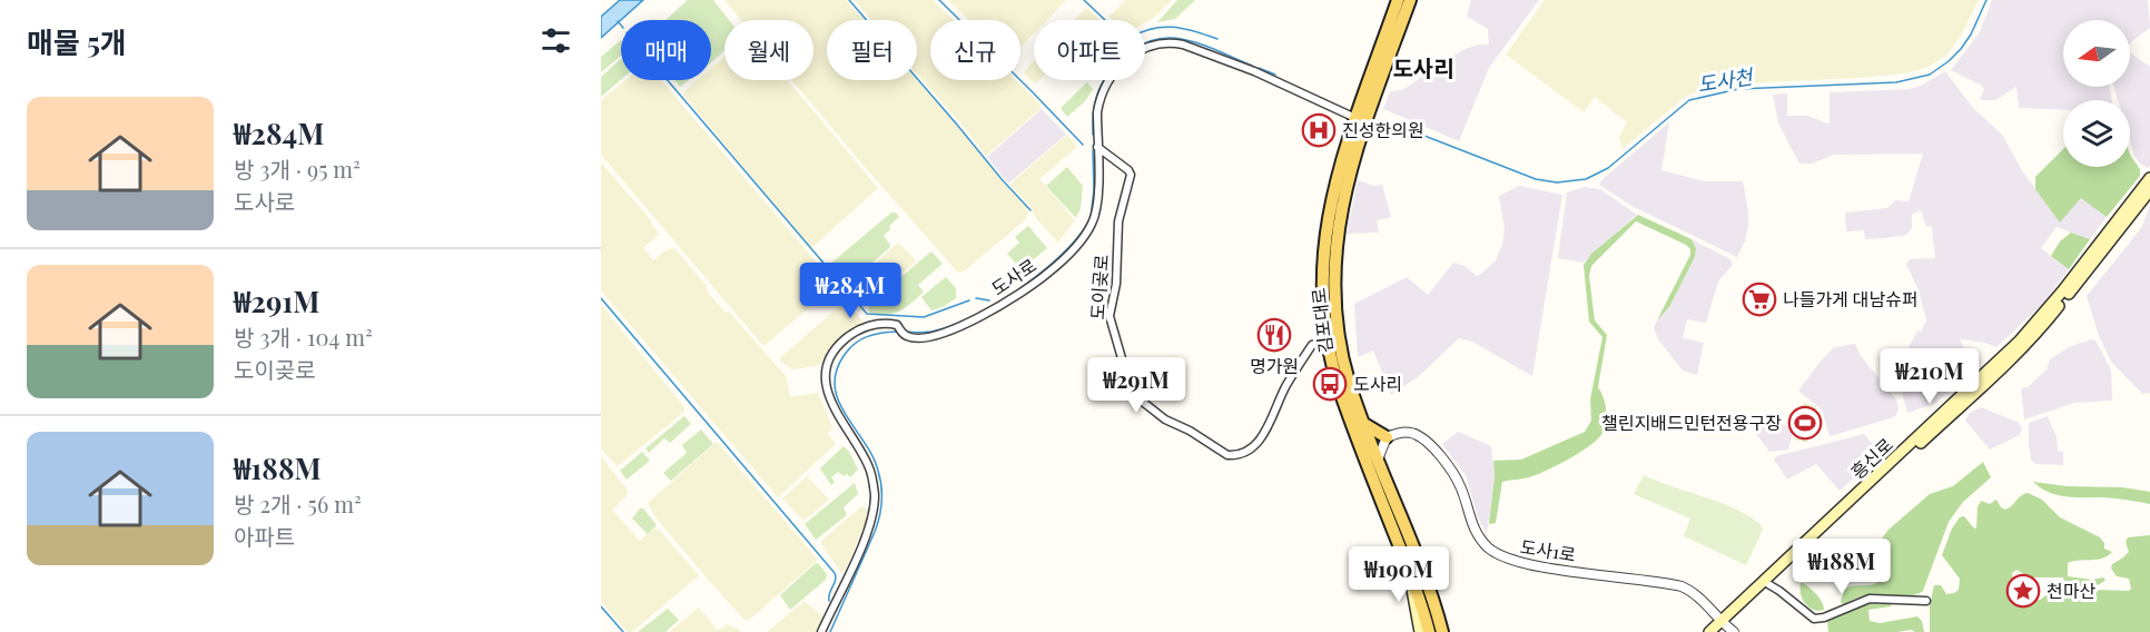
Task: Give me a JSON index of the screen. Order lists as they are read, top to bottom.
{
  "streets": {
    "main road": ["김포대로", "흥신로"],
    "street": ["도사로", "도이곶로", "도사1로"]
  },
  "crossings": [
    ["도사로", "도이곶로"],
    ["도사로", "김포대로"],
    ["도이곶로", "김포대로"],
    ["흥신로", "도사1로"]
  ],
  "districts": ["도사리"],
  "water": ["도사천"],
  "places": {
    "hospital": ["진성한의원"],
    "supermarket": ["나들가게 대남슈퍼"],
    "restaurant": ["명가원"],
    "bus stop": ["도사리"],
    "sports": ["챌린지배드민턴전용구장"],
    "place": ["천마산"]
  },
  "north": "left",
  "page": {
    "heading": "매물 5개",
    "chip": [
      "매매",
      "월세",
      "필터",
      "신규",
      "아파트"
    ],
    "list": [
      {
        "name": "₩284M",
        "note": "방 3개 · 95 m² · 도사로"
      },
      {
        "name": "₩291M",
        "note": "방 3개 · 104 m² · 도이곶로"
      },
      {
        "name": "₩188M",
        "note": "방 2개 · 56 m² · 아파트"
      }
    ],
    "price": [
      "₩284M",
      "₩210M",
      "₩291M",
      "₩188M",
      "₩190M"
    ]
  }
}
